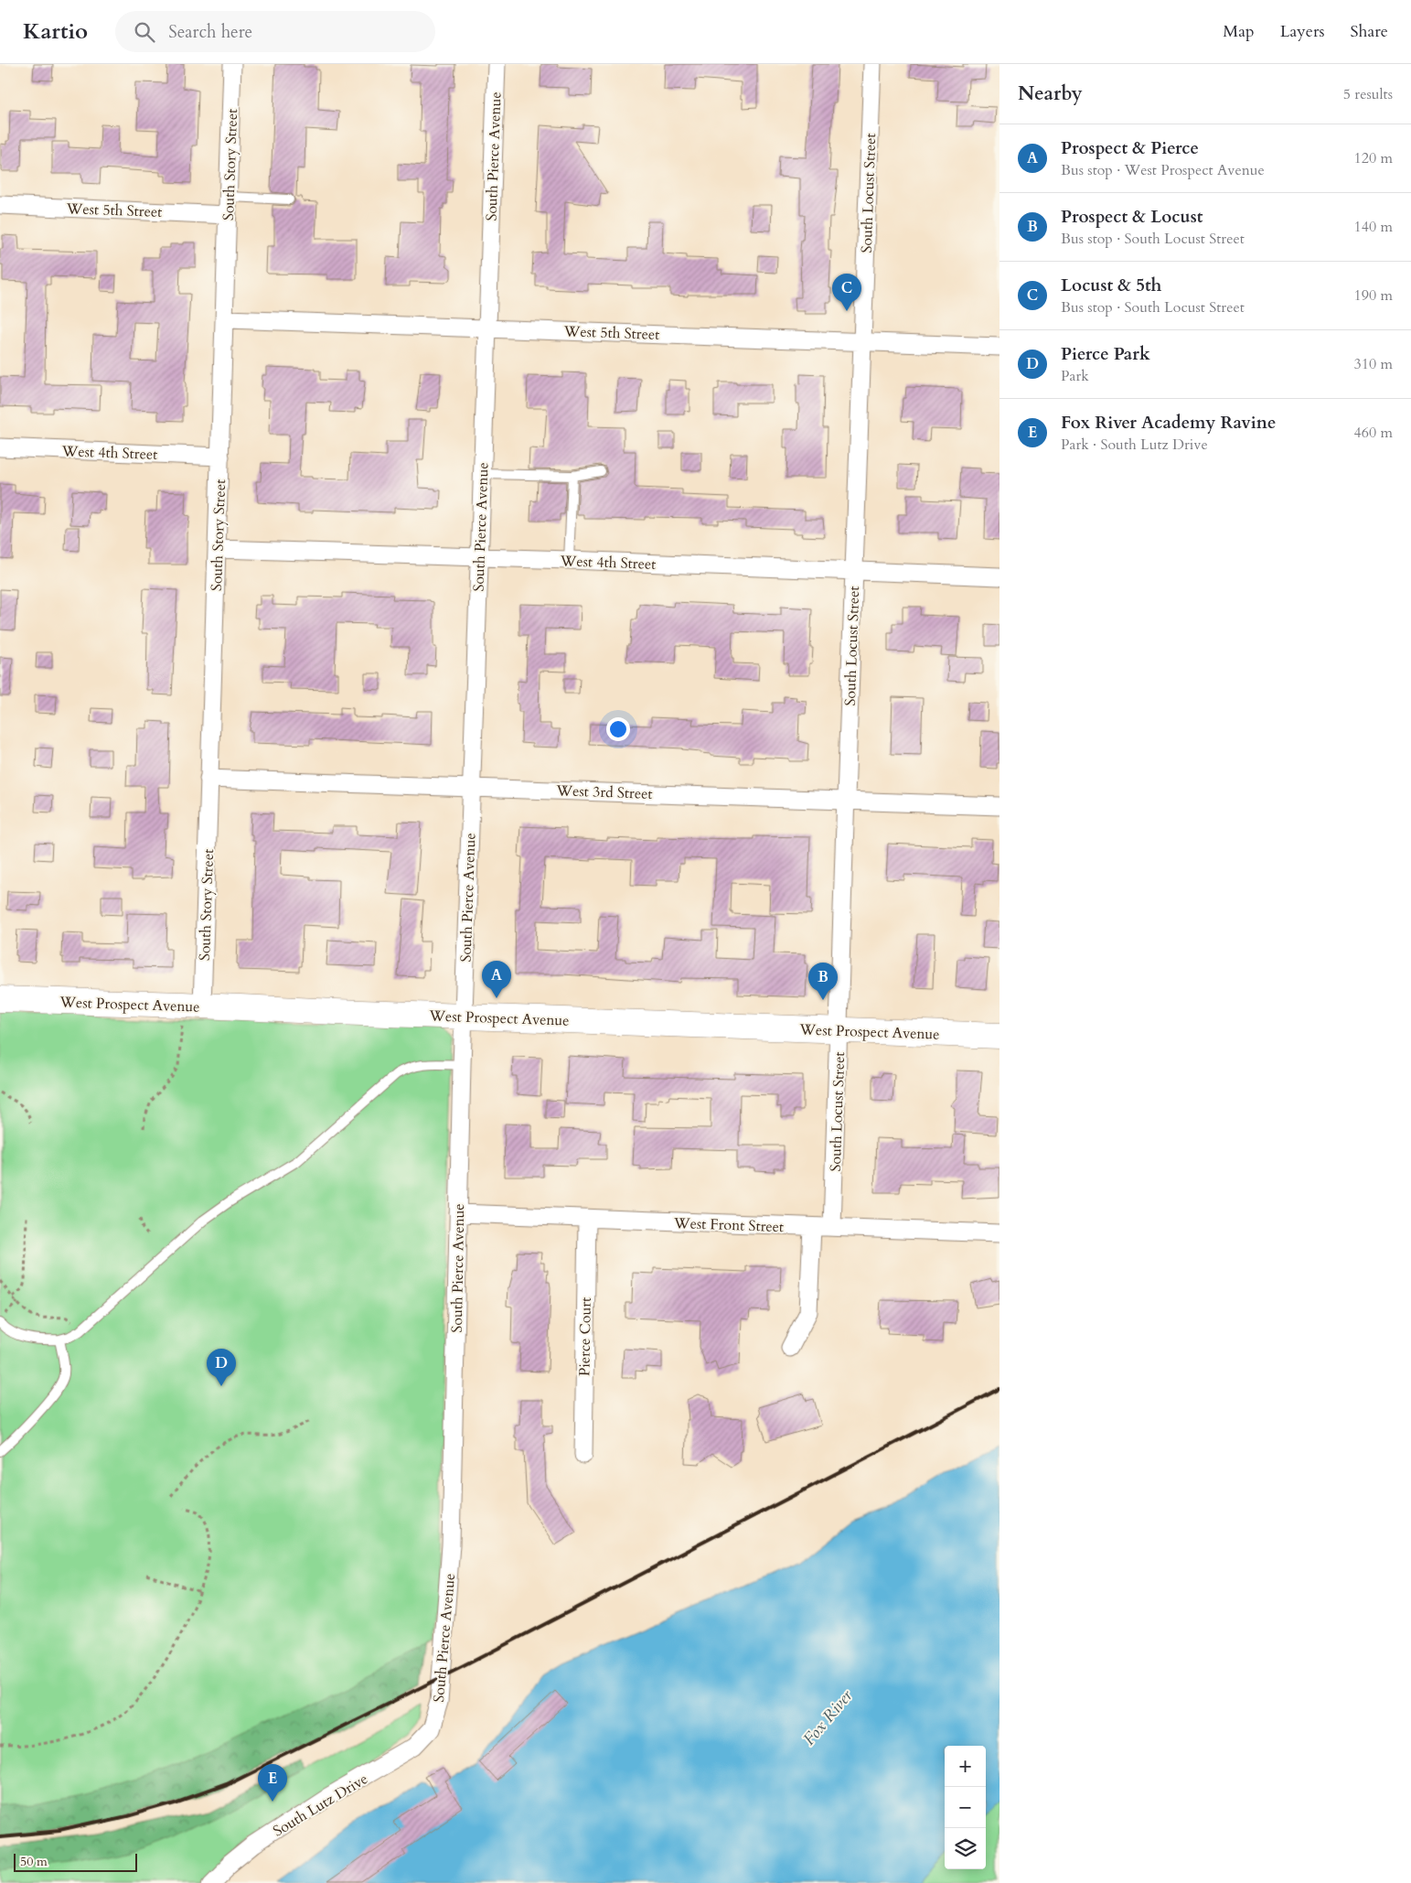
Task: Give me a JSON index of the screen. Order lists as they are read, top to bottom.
{
  "streets": {
    "main road": ["West Prospect Avenue"],
    "street": [
      "South Pierce Avenue",
      "South Story Street",
      "South Locust Street",
      "West 5th Street",
      "West 4th Street",
      "West 3rd Street",
      "West Front Street",
      "Pierce Court",
      "South Lutz Drive"
    ]
  },
  "crossings": [
    ["South Pierce Avenue", "West 5th Street"],
    ["South Pierce Avenue", "West 4th Street"],
    ["South Pierce Avenue", "West 3rd Street"],
    ["South Pierce Avenue", "West Prospect Avenue"],
    ["South Pierce Avenue", "West Front Street"],
    ["South Pierce Avenue", "South Lutz Drive"],
    ["South Story Street", "West 5th Street"],
    ["South Story Street", "West 4th Street"],
    ["South Story Street", "West 3rd Street"],
    ["South Story Street", "West Prospect Avenue"],
    ["South Locust Street", "West 5th Street"],
    ["South Locust Street", "West 4th Street"],
    ["South Locust Street", "West 3rd Street"],
    ["South Locust Street", "West Prospect Avenue"],
    ["South Locust Street", "West Front Street"],
    ["West Front Street", "Pierce Court"]
  ],
  "water": ["Fox River"],
  "scale_bar": "50 m",
  "page": {
    "header": "Kartio",
    "search": "Search here",
    "nav": ["Map", "Layers", "Share"],
    "heading": ["Nearby", "5 results"],
    "list": [
      {
        "mark": "A",
        "name": "Prospect & Pierce",
        "note": "Bus stop · West Prospect Avenue",
        "value": "120 m"
      },
      {
        "mark": "B",
        "name": "Prospect & Locust",
        "note": "Bus stop · South Locust Street",
        "value": "140 m"
      },
      {
        "mark": "C",
        "name": "Locust & 5th",
        "note": "Bus stop · South Locust Street",
        "value": "190 m"
      },
      {
        "mark": "D",
        "name": "Pierce Park",
        "note": "Park",
        "value": "310 m"
      },
      {
        "mark": "E",
        "name": "Fox River Academy Ravine",
        "note": "Park · South Lutz Drive",
        "value": "460 m"
      }
    ],
    "pins": [
      "C",
      "A",
      "B",
      "D",
      "E"
    ],
    "map_buttons": ["+", "−"],
    "scale": "50 m"
  }
}
